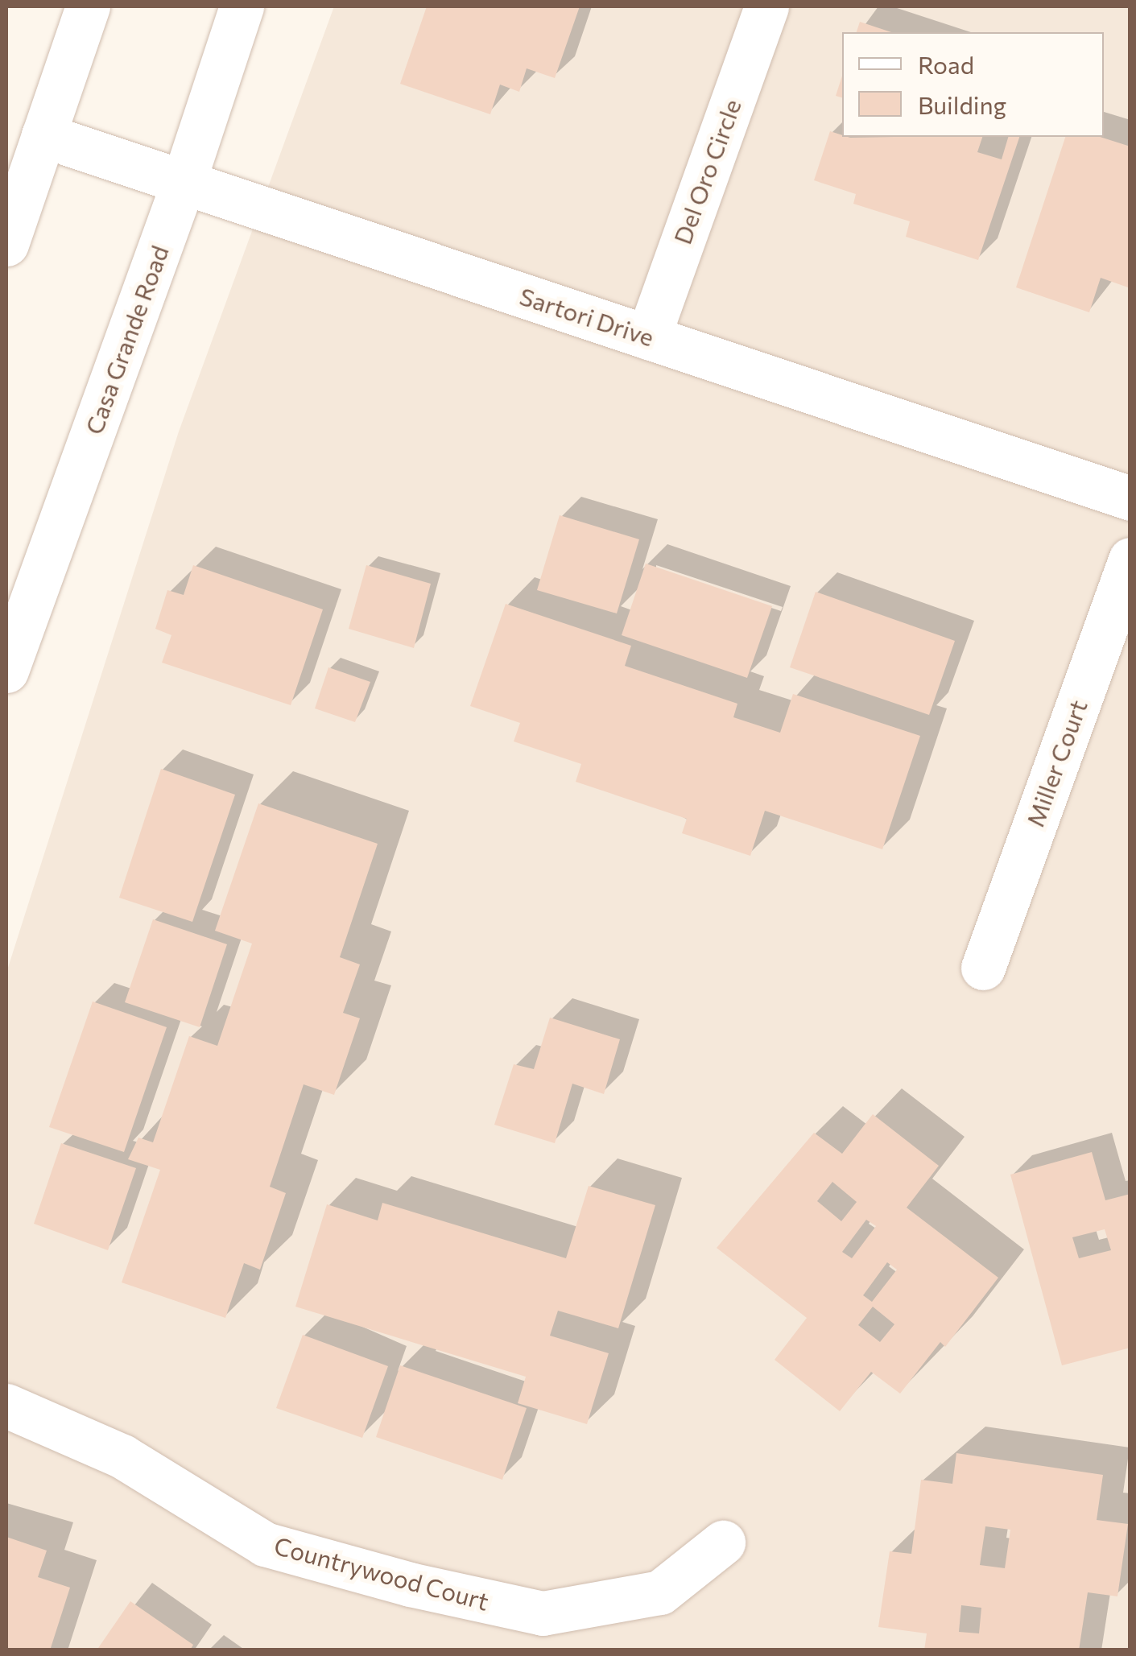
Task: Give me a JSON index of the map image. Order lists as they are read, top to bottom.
{
  "streets": {
    "street": [
      "Del Oro Circle",
      "Sartori Drive",
      "Casa Grande Road",
      "Miller Court",
      "Countrywood Court"
    ]
  },
  "crossings": [
    ["Del Oro Circle", "Sartori Drive"],
    ["Sartori Drive", "Casa Grande Road"]
  ],
  "legend": ["Road", "Building"]
}
